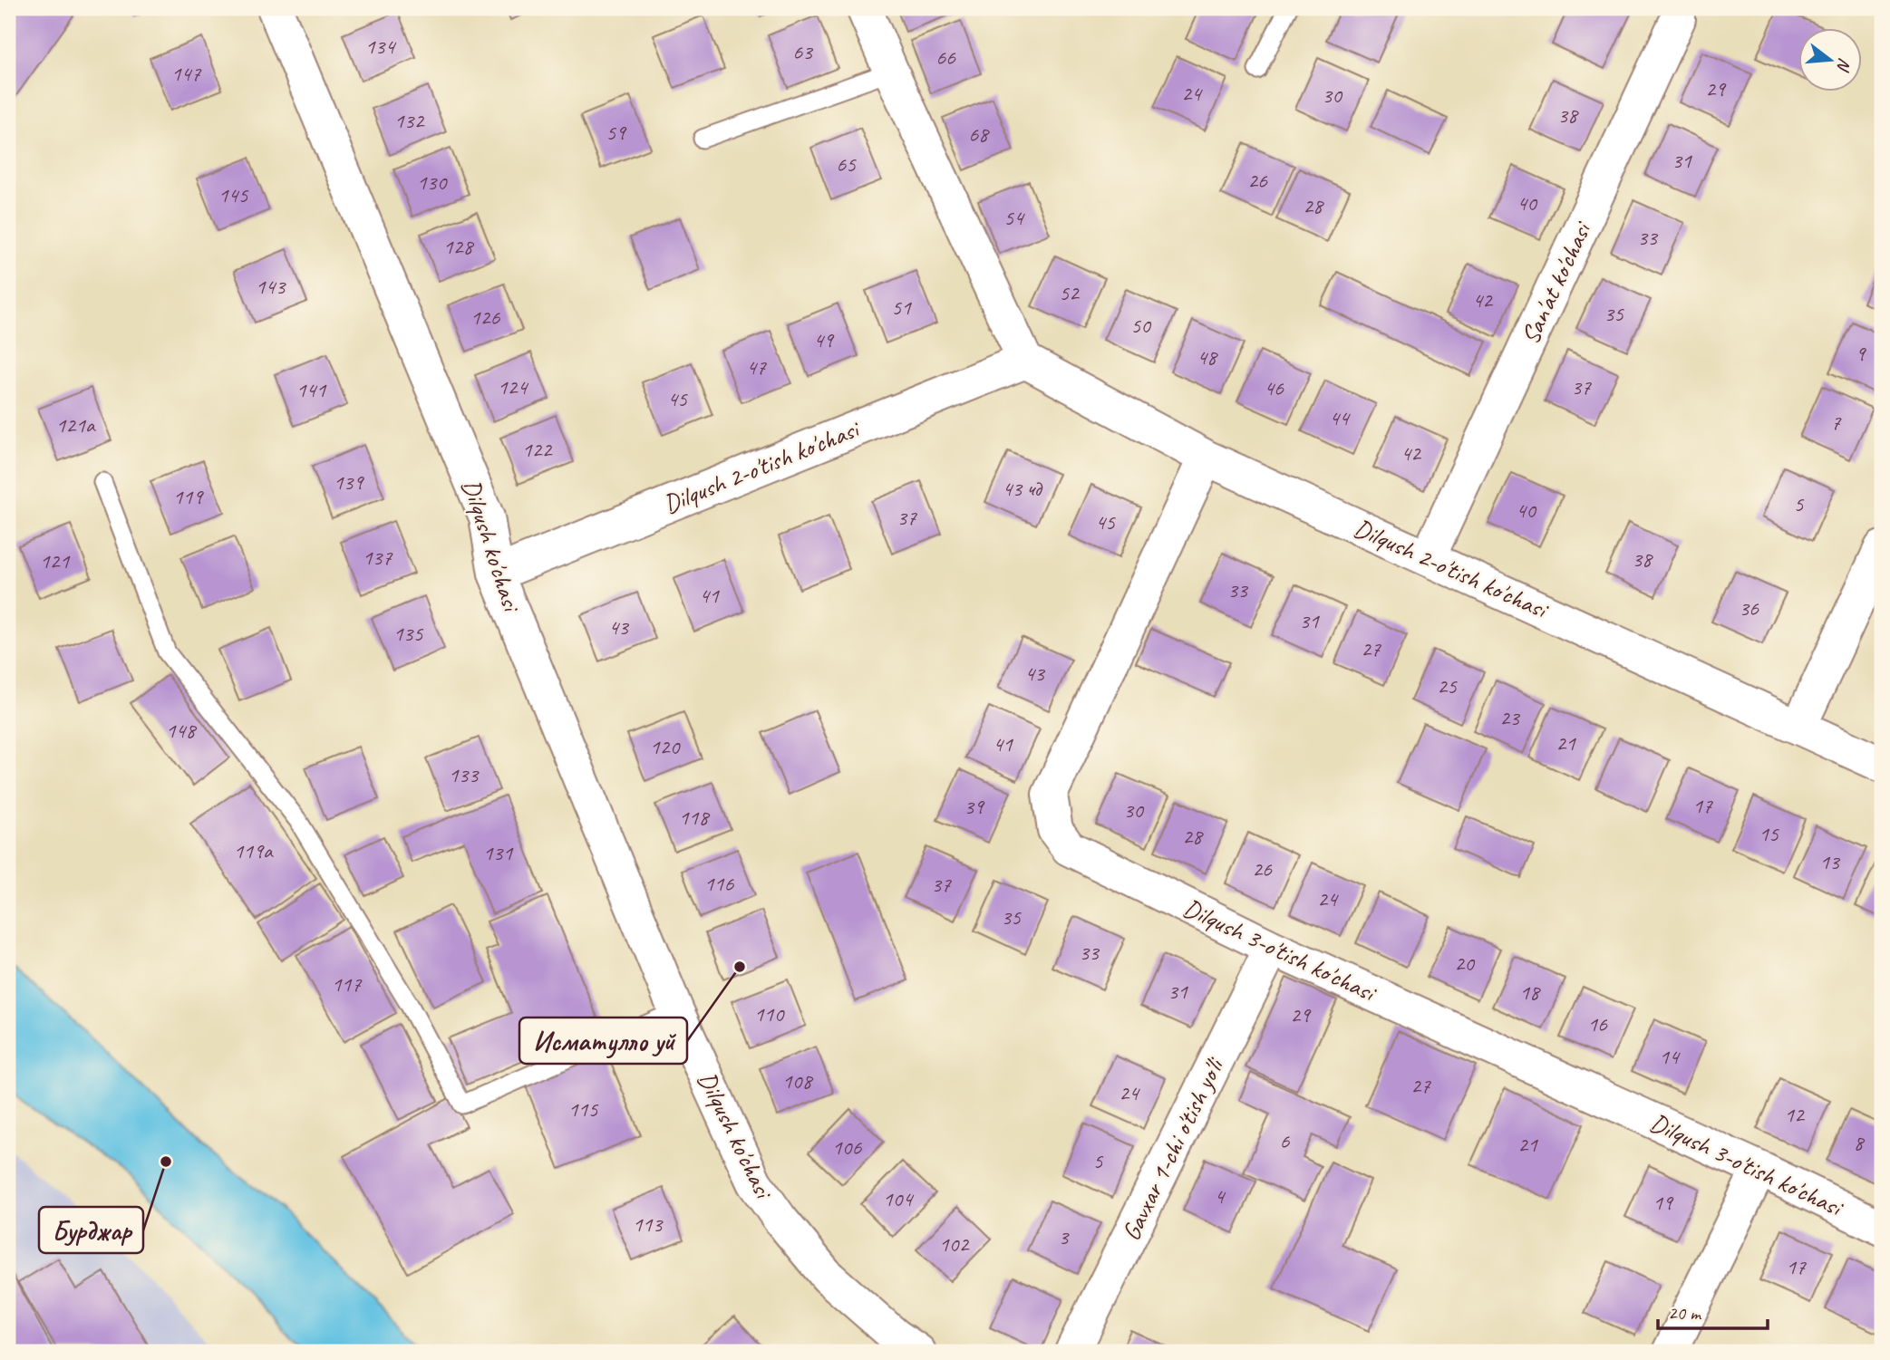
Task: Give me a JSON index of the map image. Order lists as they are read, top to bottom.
{
  "streets": {
    "street": [
      "San'at ko'chasi",
      "Dilqush 2-o'tish ko'chasi",
      "Dilqush ko'chasi",
      "Dilqush 3-o'tish ko'chasi",
      "Gavxar 1-chi o'tish yo'li"
    ]
  },
  "crossings": [
    ["San'at ko'chasi", "Dilqush 2-o'tish ko'chasi"],
    ["Dilqush 2-o'tish ko'chasi", "Dilqush ko'chasi"],
    ["Dilqush 2-o'tish ko'chasi", "Dilqush 3-o'tish ko'chasi"],
    ["Dilqush 3-o'tish ko'chasi", "Gavxar 1-chi o'tish yo'li"]
  ],
  "places": ["Исматулло уй", "Бурджар"],
  "house_numbers": [
    "134",
    "63",
    "66",
    "147",
    "29",
    "24",
    "30",
    "38",
    "132",
    "59",
    "68",
    "31",
    "65",
    "26",
    "130",
    "145",
    "40",
    "28",
    "54",
    "33",
    "128",
    "143",
    "52",
    "42",
    "51",
    "35",
    "126",
    "50",
    "49",
    "9",
    "48",
    "47",
    "124",
    "37",
    "46",
    "141",
    "45",
    "44",
    "7",
    "121a",
    "122",
    "42",
    "139",
    "43 чд",
    "119",
    "5",
    "40",
    "37",
    "45",
    "137",
    "38",
    "121",
    "33",
    "41",
    "36",
    "31",
    "43",
    "135",
    "27",
    "43",
    "25",
    "23",
    "148",
    "21",
    "41",
    "120",
    "133",
    "17",
    "39",
    "30",
    "118",
    "15",
    "28",
    "119a",
    "131",
    "13",
    "26",
    "116",
    "37",
    "24",
    "35",
    "33",
    "20",
    "117",
    "31",
    "18",
    "110",
    "29",
    "16",
    "14",
    "108",
    "27",
    "24",
    "115",
    "12",
    "6",
    "8",
    "21",
    "106",
    "5",
    "4",
    "104",
    "19",
    "113",
    "3",
    "102",
    "17"
  ],
  "scale_bar": "20 m",
  "north": "right"
}
